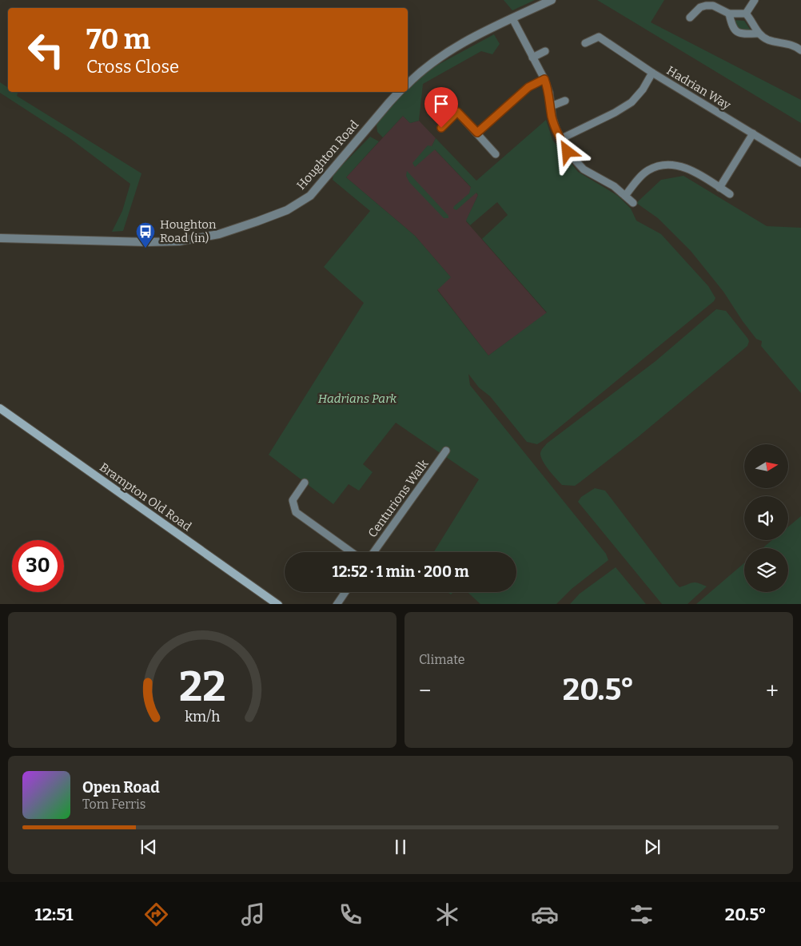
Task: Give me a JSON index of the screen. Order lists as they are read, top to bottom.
{
  "streets": {
    "main road": ["Brampton Old Road"],
    "street": ["Hadrian Way", "Houghton Road", "Centurions Walk"]
  },
  "parks": ["Hadrians Park"],
  "places": {
    "bus stop": ["Houghton Road (in)"]
  },
  "north": "right",
  "page": {
    "turn": ["70 m", "Cross Close"],
    "limit": "30",
    "trip": "12:52 · 1 min · 200 m",
    "tile": "Climate",
    "heat": ["−", "20.5°", "+"],
    "song": ["Open Road", "Tom Ferris"],
    "tabs": ["12:51", "20.5°"],
    "gauge": ["22", "km/h"]
  }
}
